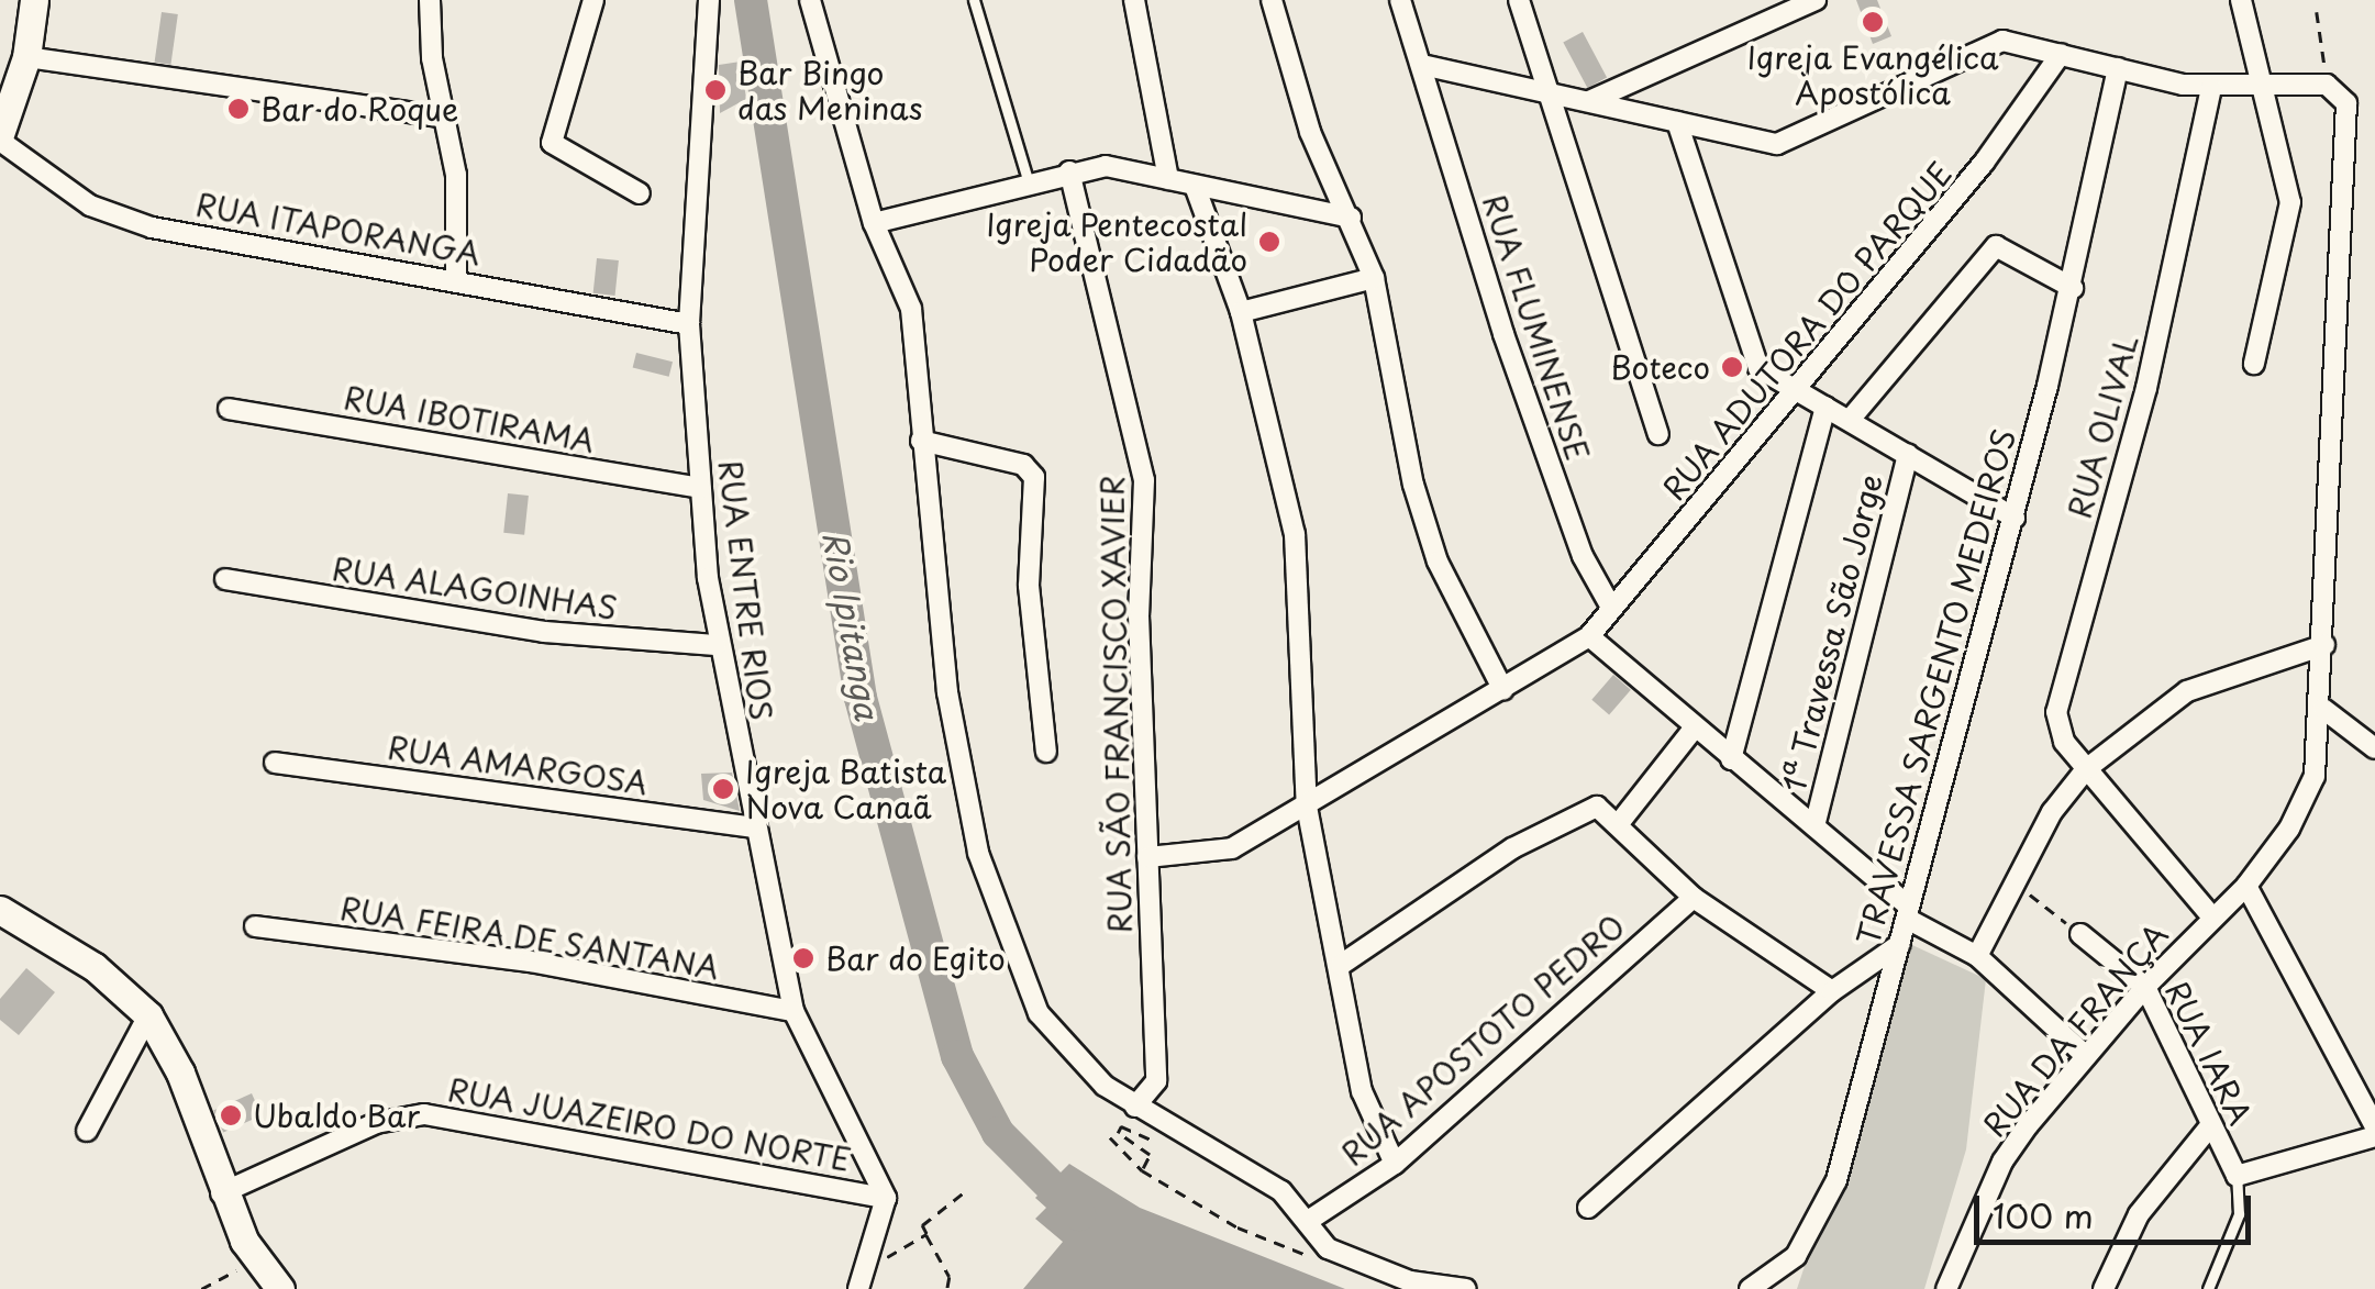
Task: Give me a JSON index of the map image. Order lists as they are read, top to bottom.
{
  "streets": {
    "street": [
      "RUA ITAPORANGA",
      "RUA FLUMINENSE",
      "RUA ADUTORA DO PARQUE",
      "RUA IBOTIRAMA",
      "RUA OLIVAL",
      "RUA ALAGOINHAS",
      "RUA ENTRE RIOS",
      "1ª Travessa São Jorge",
      "TRAVESSA SARGENTO MEDEIROS",
      "RUA SÃO FRANCISCO XAVIER",
      "RUA AMARGOSA",
      "RUA FEIRA DE SANTANA",
      "RUA DA FRANÇA",
      "RUA APOSTOTO PEDRO",
      "RUA IARA",
      "RUA JUAZEIRO DO NORTE"
    ]
  },
  "crossings": [
    ["RUA ITAPORANGA", "RUA ENTRE RIOS"],
    ["RUA FLUMINENSE", "RUA ADUTORA DO PARQUE"],
    ["RUA IBOTIRAMA", "RUA ENTRE RIOS"],
    ["RUA OLIVAL", "RUA DA FRANÇA"],
    ["RUA ALAGOINHAS", "RUA ENTRE RIOS"],
    ["RUA ENTRE RIOS", "RUA AMARGOSA"],
    ["RUA ENTRE RIOS", "RUA FEIRA DE SANTANA"],
    ["RUA ENTRE RIOS", "RUA JUAZEIRO DO NORTE"],
    ["RUA DA FRANÇA", "RUA IARA"]
  ],
  "water": ["Rio Ipitanga"],
  "places": [
    "Igreja Evangélica Apostólica",
    "Bar Bingo das Meninas",
    "Bar do Roque",
    "Igreja Pentecostal Poder Cidadão",
    "Boteco",
    "Igreja Batista Nova Canaã",
    "Bar do Egito",
    "Ubaldo Bar"
  ],
  "scale_bar": "100 m"
}
